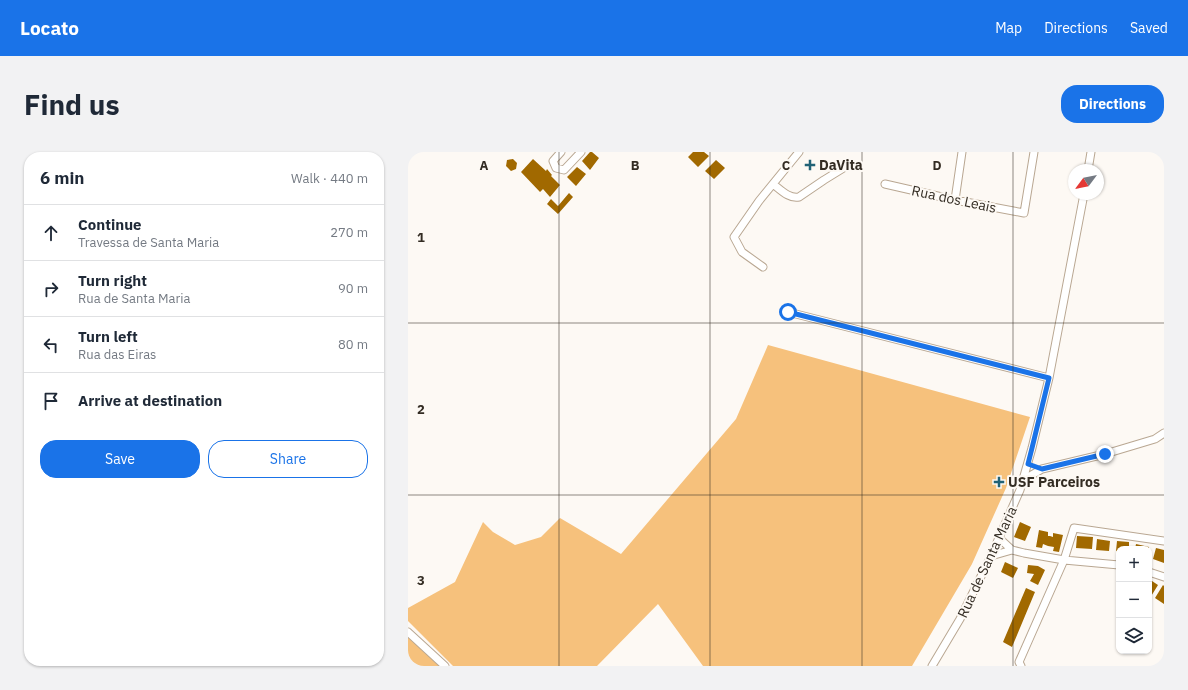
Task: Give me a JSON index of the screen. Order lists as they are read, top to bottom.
{
  "streets": {
    "street": ["Rua dos Leais", "Rua de Santa Maria"]
  },
  "places": {
    "health": ["DaVita", "USF Parceiros"]
  },
  "north": "bottom left",
  "page": {
    "header": "Locato",
    "nav": ["Map", "Directions", "Saved"],
    "buttons": [
      "Directions",
      ["Save", "Share"]
    ],
    "title": "Find us",
    "heading": ["6 min", "Walk · 440 m"],
    "list": [
      ["Continue", "Travessa de Santa Maria", "270 m"],
      ["Turn right", "Rua de Santa Maria", "90 m"],
      ["Turn left", "Rua das Eiras", "80 m"],
      "Arrive at destination"
    ],
    "map_buttons": ["+", "−"]
  },
  "grid": {
    "columns": [
      "A",
      "B",
      "C",
      "D"
    ],
    "rows": ["1", "2", "3"]
  }
}
